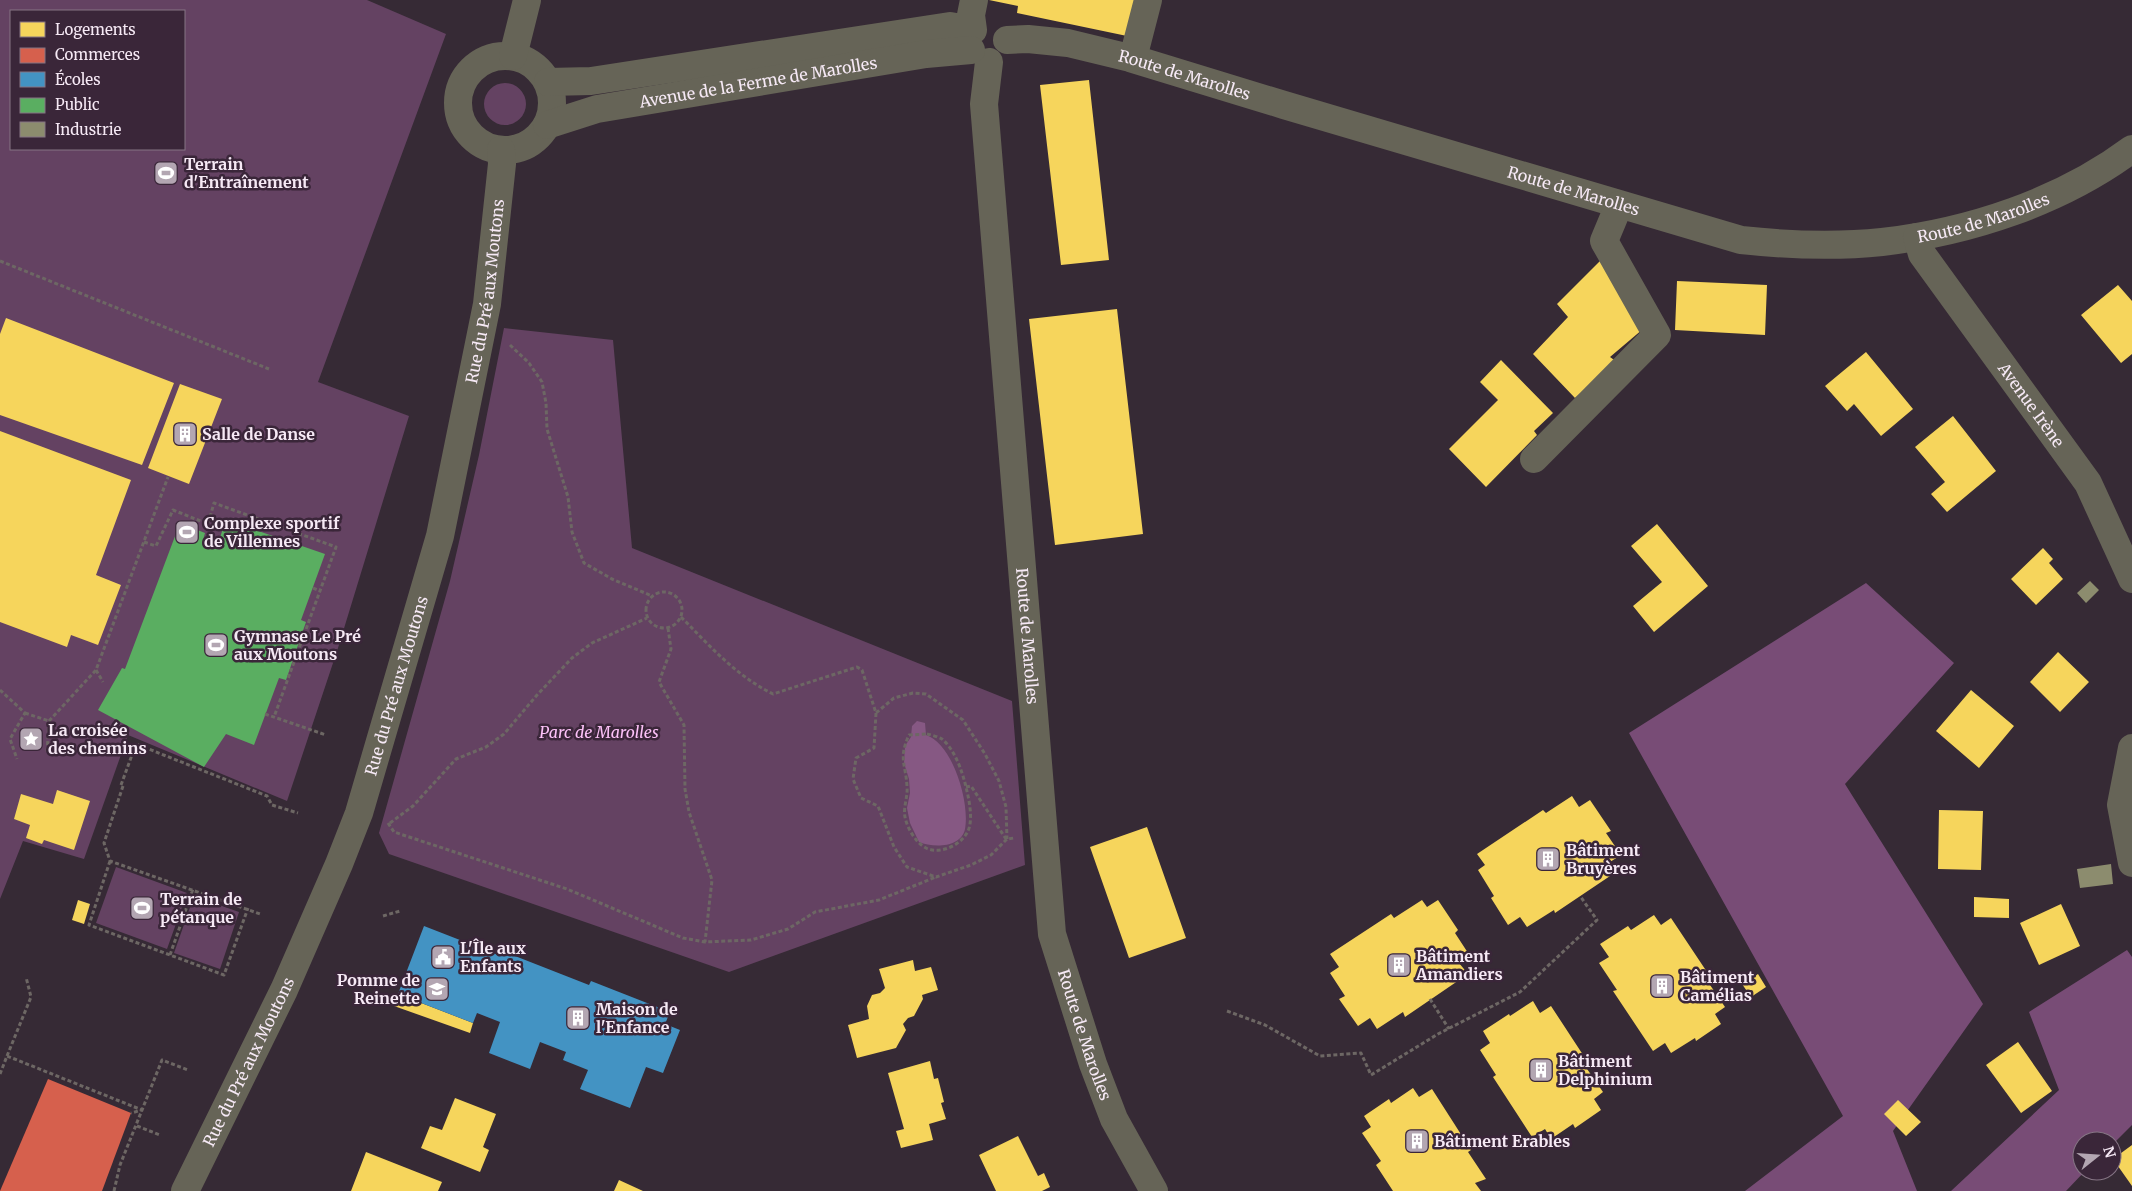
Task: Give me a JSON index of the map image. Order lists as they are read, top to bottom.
{
  "streets": {
    "street": [
      "Route de Marolles",
      "Avenue de la Ferme de Marolles",
      "Rue du Pré aux Moutons",
      "Avenue Irène"
    ]
  },
  "crossings": [
    ["Route de Marolles", "Avenue de la Ferme de Marolles"],
    ["Route de Marolles", "Avenue Irène"],
    ["Avenue de la Ferme de Marolles", "Rue du Pré aux Moutons"]
  ],
  "parks": ["Parc de Marolles"],
  "places": {
    "sports": [
      "Terrain d'Entraînement",
      "Complexe sportif de Villennes",
      "Gymnase Le Pré aux Moutons",
      "Terrain de pétanque"
    ],
    "building": [
      "Salle de Danse",
      "Bâtiment Bruyères",
      "Bâtiment Amandiers",
      "Bâtiment Camélias",
      "Maison de l'Enfance",
      "Bâtiment Delphinium",
      "Bâtiment Erables"
    ],
    "place": ["La croisée des chemins"],
    "public building": ["L'Île aux Enfants"],
    "school or university": ["Pomme de Reinette"]
  },
  "legend": [
    "Logements",
    "Commerces",
    "Écoles",
    "Public",
    "Industrie"
  ],
  "north": "right"
}
